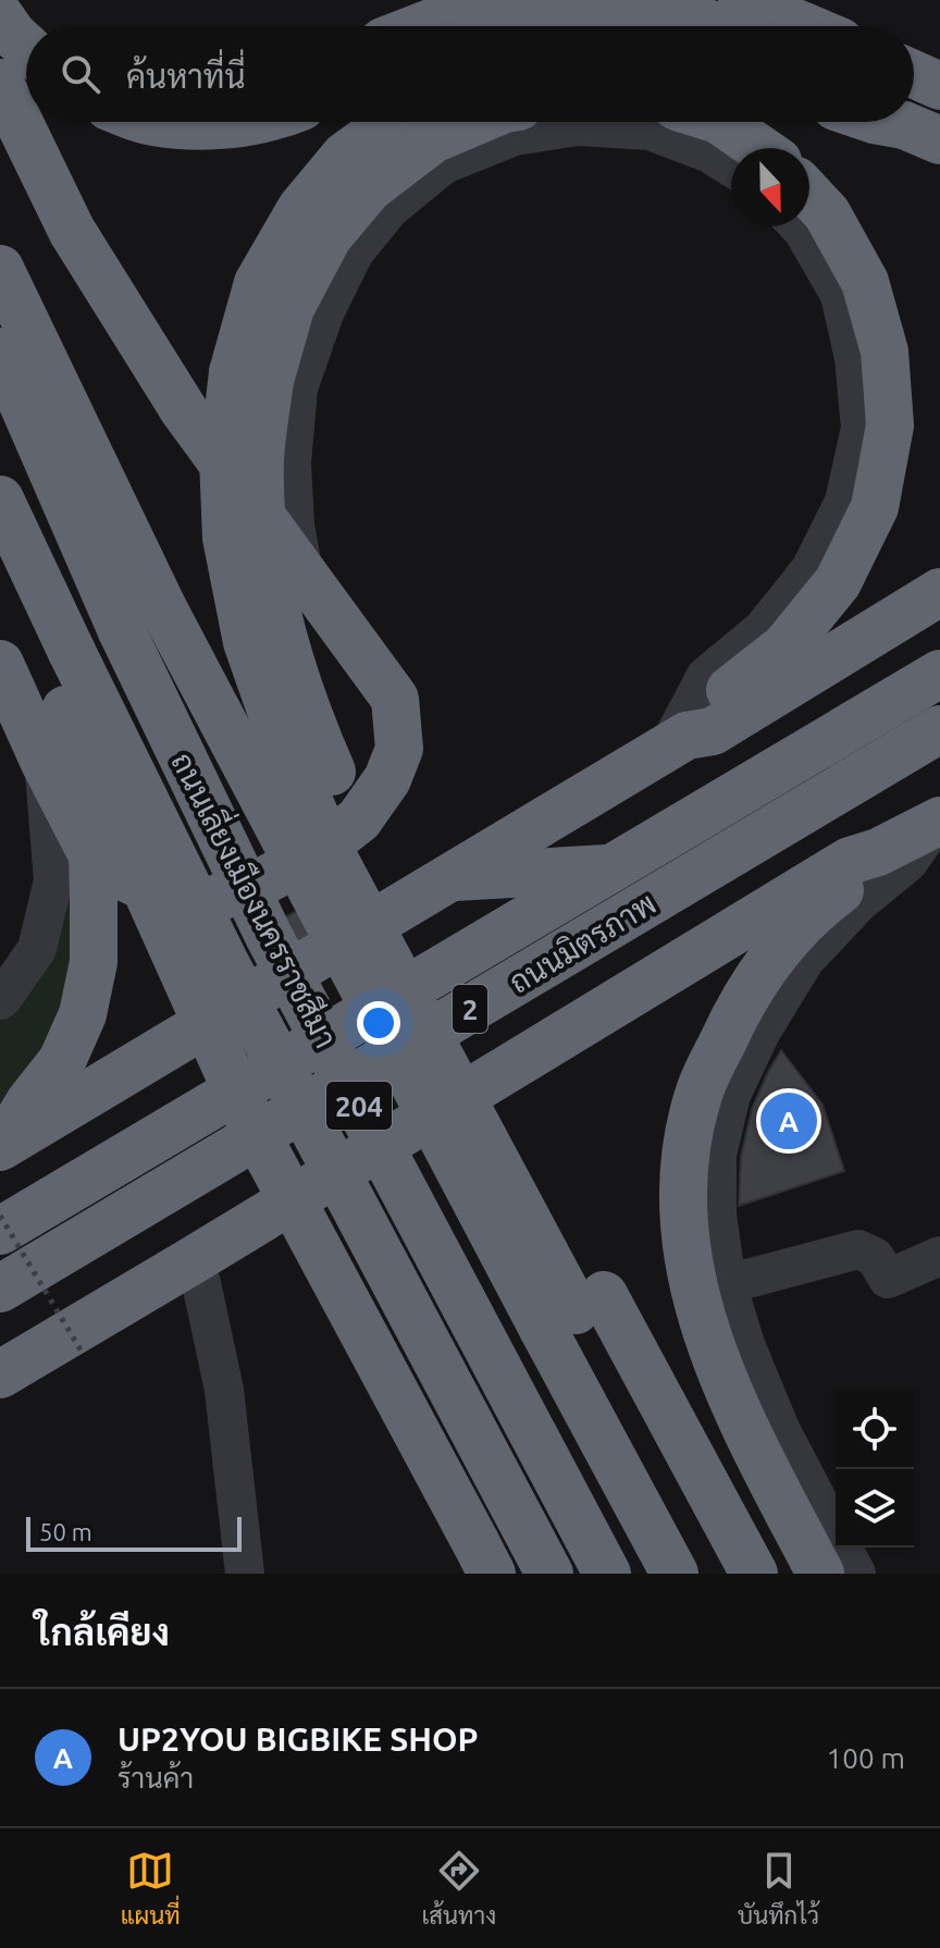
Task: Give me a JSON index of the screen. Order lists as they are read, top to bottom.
{
  "streets": {
    "highway": [
      "ถนนเลี่ยงเมืองนครราชสีมา",
      "ถนนมิตรภาพ",
      "2",
      "204"
    ]
  },
  "scale_bar": "50 m",
  "north": "bottom",
  "page": {
    "search": "ค้นหาที่นี่",
    "pins": "A",
    "scale": "50 m",
    "heading": "ใกล้เคียง",
    "list": [
      {
        "mark": "A",
        "name": "UP2YOU BIGBIKE SHOP",
        "note": "ร้านค้า",
        "value": "100 m"
      }
    ],
    "nav": ["แผนที่", "เส้นทาง", "บันทึกไว้"]
  }
}
